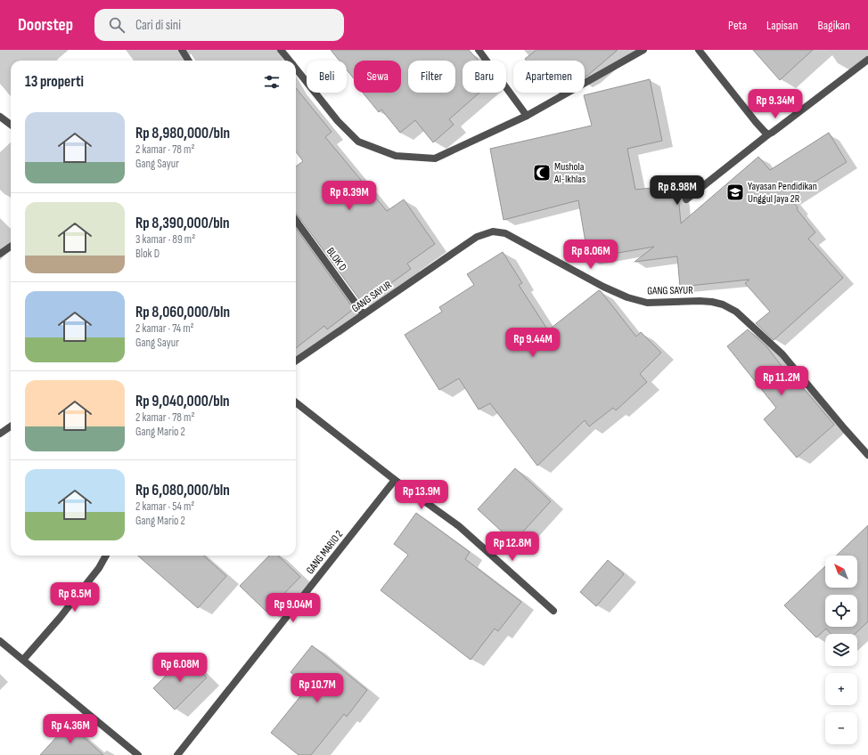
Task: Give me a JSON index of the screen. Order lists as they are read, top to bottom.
{
  "streets": {
    "street": ["BLOK D", "GANG SAYUR", "GANG MARIO 2"]
  },
  "crossings": [
    ["BLOK D", "GANG SAYUR"]
  ],
  "places": {
    "mosque": ["Mushola Al-Ikhlas"],
    "school or university": ["Yayasan Pendidikan Unggul Jaya 2R"]
  },
  "north": "top left",
  "page": {
    "header": "Doorstep",
    "search": "Cari di sini",
    "nav": ["Peta", "Lapisan", "Bagikan"],
    "chip": [
      "Beli",
      "Sewa",
      "Filter",
      "Baru",
      "Apartemen"
    ],
    "heading": "13 properti",
    "price": [
      "Rp 9.34M",
      "Rp 8.98M",
      "Rp 8.39M",
      "Rp 8.06M",
      "Rp 9.44M",
      "Rp 11.2M",
      "Rp 13.9M",
      "Rp 12.8M",
      "Rp 8.5M",
      "Rp 9.04M",
      "Rp 6.08M",
      "Rp 10.7M",
      "Rp 4.36M"
    ],
    "list": [
      {
        "name": "Rp 8,980,000/bln",
        "note": "2 kamar · 78 m² · Gang Sayur"
      },
      {
        "name": "Rp 8,390,000/bln",
        "note": "3 kamar · 89 m² · Blok D"
      },
      {
        "name": "Rp 8,060,000/bln",
        "note": "2 kamar · 74 m² · Gang Sayur"
      },
      {
        "name": "Rp 9,040,000/bln",
        "note": "2 kamar · 78 m² · Gang Mario 2"
      },
      {
        "name": "Rp 6,080,000/bln",
        "note": "2 kamar · 54 m² · Gang Mario 2"
      }
    ],
    "map_buttons": ["+", "−"]
  }
}
